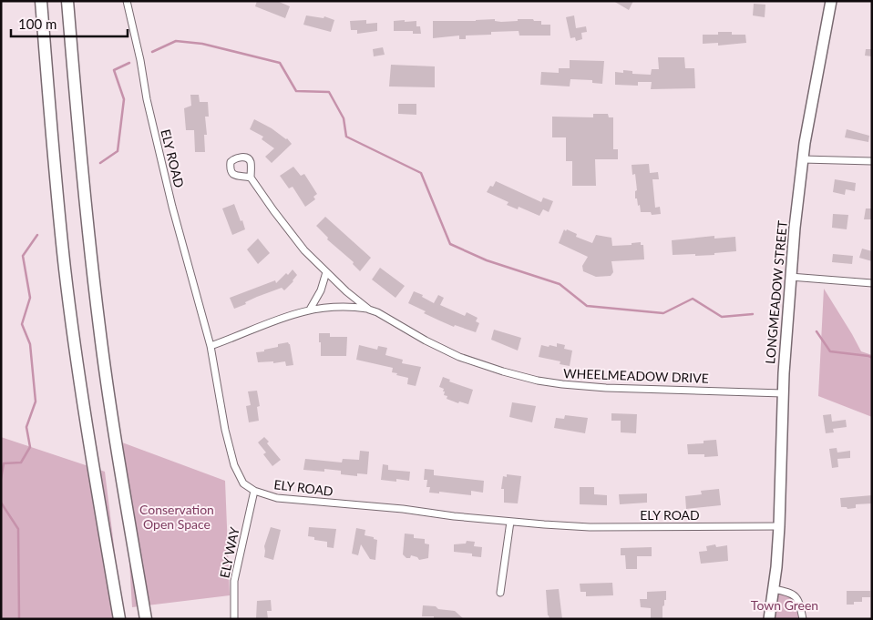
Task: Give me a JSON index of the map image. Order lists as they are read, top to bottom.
{
  "streets": {
    "main road": ["LONGMEADOW STREET"],
    "street": ["ELY ROAD", "WHEELMEADOW DRIVE", "ELY WAY"]
  },
  "crossings": [
    ["ELY ROAD", "LONGMEADOW STREET"],
    ["ELY ROAD", "ELY WAY"],
    ["LONGMEADOW STREET", "WHEELMEADOW DRIVE"]
  ],
  "parks": ["Conservation Open Space", "Town Green"],
  "scale_bar": "100 m"
}
